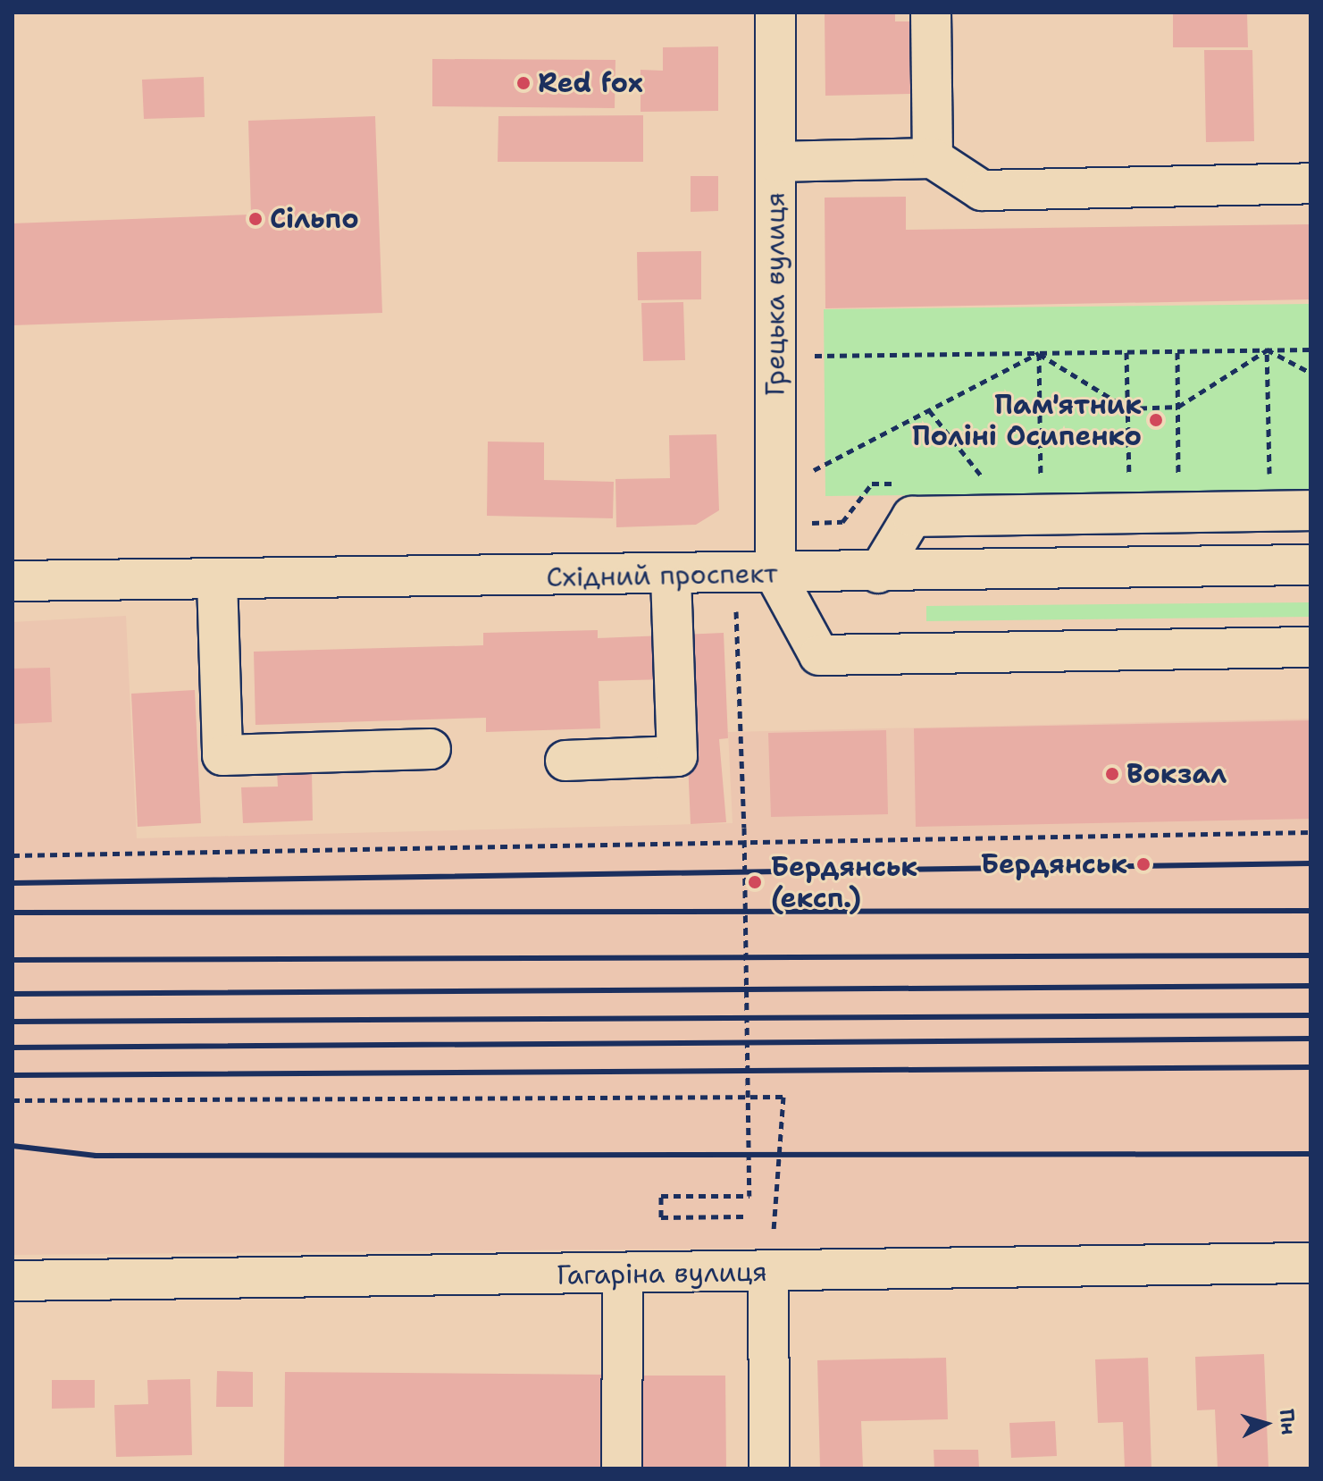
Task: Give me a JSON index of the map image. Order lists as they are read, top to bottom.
{
  "streets": {
    "street": ["Грецька вулиця", "Східний проспект", "Гагаріна вулиця"]
  },
  "crossings": [
    ["Грецька вулиця", "Східний проспект"]
  ],
  "places": [
    "Red fox",
    "Сільпо",
    "Пам'ятник Поліні Осипенко",
    "Вокзал",
    "Бердянськ",
    "Бердянськ (експ.)"
  ],
  "north": "right"
}
